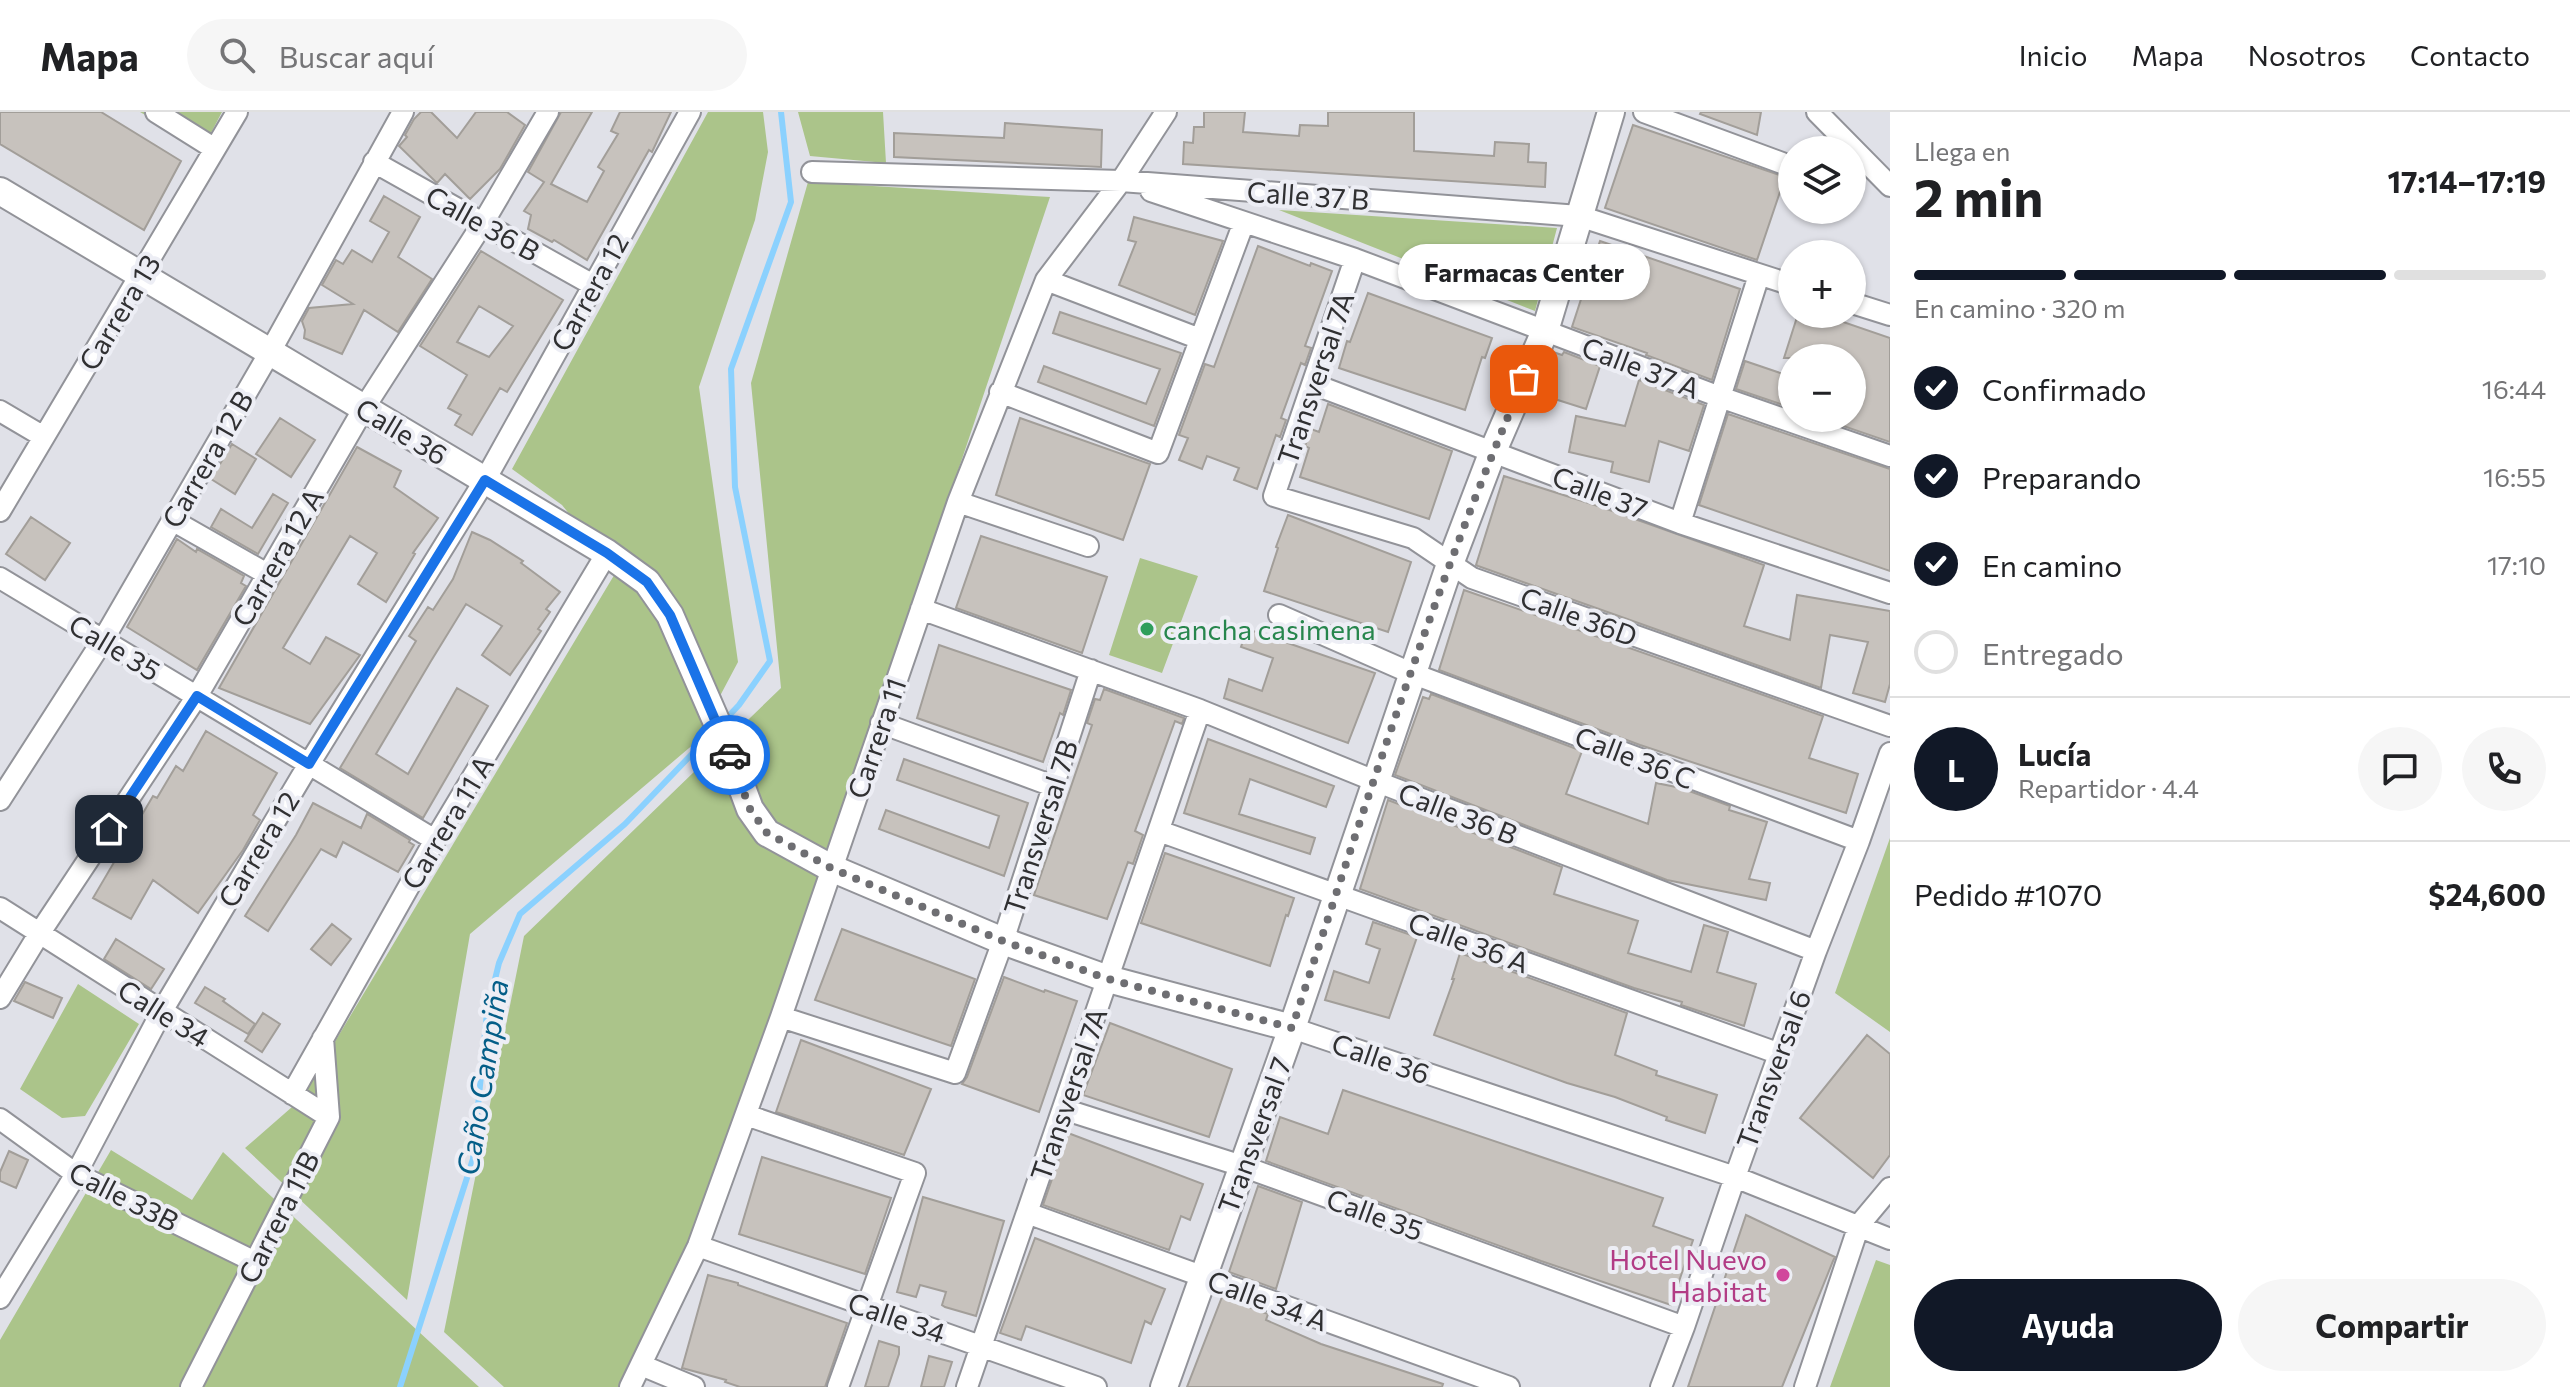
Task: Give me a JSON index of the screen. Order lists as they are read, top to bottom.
{
  "streets": {
    "street": [
      "Calle 37 B",
      "Calle 36 B",
      "Carrera 12",
      "Carrera 13",
      "Calle 37 A",
      "Transversal 7A",
      "Calle 36",
      "Carrera 12 B",
      "Calle 37",
      "Carrera 12 A",
      "Calle 36D",
      "Calle 35",
      "Carrera 11",
      "Calle 36 C",
      "Carrera 11 A",
      "Transversal 7B",
      "Calle 36 A",
      "Calle 34",
      "Transversal 6",
      "Transversal 7",
      "Calle 33B",
      "Carrera 11B",
      "Calle 34 A"
    ]
  },
  "crossings": [
    ["Calle 37 B", "Calle 37 A"],
    ["Calle 37 B", "Carrera 11"],
    ["Calle 37 B", "Transversal 7"],
    ["Calle 36 B", "Carrera 12"],
    ["Calle 36 B", "Transversal 7A"],
    ["Calle 36 B", "Carrera 12 B"],
    ["Calle 36 B", "Carrera 12 A"],
    ["Calle 36 B", "Carrera 11"],
    ["Calle 36 B", "Transversal 7B"],
    ["Calle 36 B", "Transversal 6"],
    ["Calle 36 B", "Transversal 7"],
    ["Carrera 12", "Calle 36"],
    ["Carrera 12", "Calle 35"],
    ["Carrera 12", "Calle 34"],
    ["Carrera 12", "Calle 33B"],
    ["Carrera 13", "Calle 36"],
    ["Calle 37 A", "Transversal 7A"],
    ["Calle 37 A", "Carrera 11"],
    ["Calle 37 A", "Transversal 7"],
    ["Transversal 7A", "Calle 36"],
    ["Transversal 7A", "Calle 37"],
    ["Transversal 7A", "Calle 36D"],
    ["Transversal 7A", "Calle 35"],
    ["Transversal 7A", "Calle 36 A"],
    ["Transversal 7A", "Calle 34"],
    ["Transversal 7A", "Calle 34 A"],
    ["Calle 36", "Carrera 12 B"],
    ["Calle 36", "Carrera 12 A"],
    ["Calle 36", "Carrera 11"],
    ["Calle 36", "Carrera 11 A"],
    ["Calle 36", "Transversal 7B"],
    ["Calle 36", "Transversal 6"],
    ["Calle 36", "Transversal 7"],
    ["Carrera 12 B", "Calle 35"],
    ["Calle 37", "Transversal 7"],
    ["Carrera 12 A", "Calle 35"],
    ["Carrera 12 A", "Calle 34"],
    ["Calle 36D", "Transversal 7"],
    ["Calle 35", "Carrera 11 A"],
    ["Calle 35", "Transversal 6"],
    ["Calle 35", "Transversal 7"],
    ["Carrera 11", "Transversal 7B"],
    ["Carrera 11", "Calle 34"],
    ["Calle 36 C", "Transversal 6"],
    ["Calle 36 C", "Transversal 7"],
    ["Carrera 11 A", "Calle 34"],
    ["Carrera 11 A", "Carrera 11B"],
    ["Calle 36 A", "Transversal 6"],
    ["Calle 36 A", "Transversal 7"],
    ["Calle 34", "Carrera 11B"],
    ["Transversal 7", "Calle 34 A"],
    ["Calle 33B", "Carrera 11B"]
  ],
  "water": ["Caño Campiña"],
  "places": ["Farmacas Center", "cancha casimena", "Hotel Nuevo Habitat"],
  "page": {
    "header": "Mapa",
    "search": "Buscar aquí",
    "nav": [
      "Inicio",
      "Mapa",
      "Nosotros",
      "Contacto"
    ],
    "heading": ["2 min", "Llega en", "17:14–17:19"],
    "panel": [
      "Lucía",
      "Repartidor · 4.4",
      "Pedido #1070",
      "$24,600"
    ],
    "map_buttons": ["+", "−"],
    "bubble": "Farmacas Center",
    "bar": "En camino · 320 m",
    "list": [
      ["Confirmado", "16:44"],
      ["Preparando", "16:55"],
      ["En camino", "17:10"],
      "Entregado"
    ],
    "round": "L",
    "buttons": ["Ayuda", "Compartir"]
  }
}
